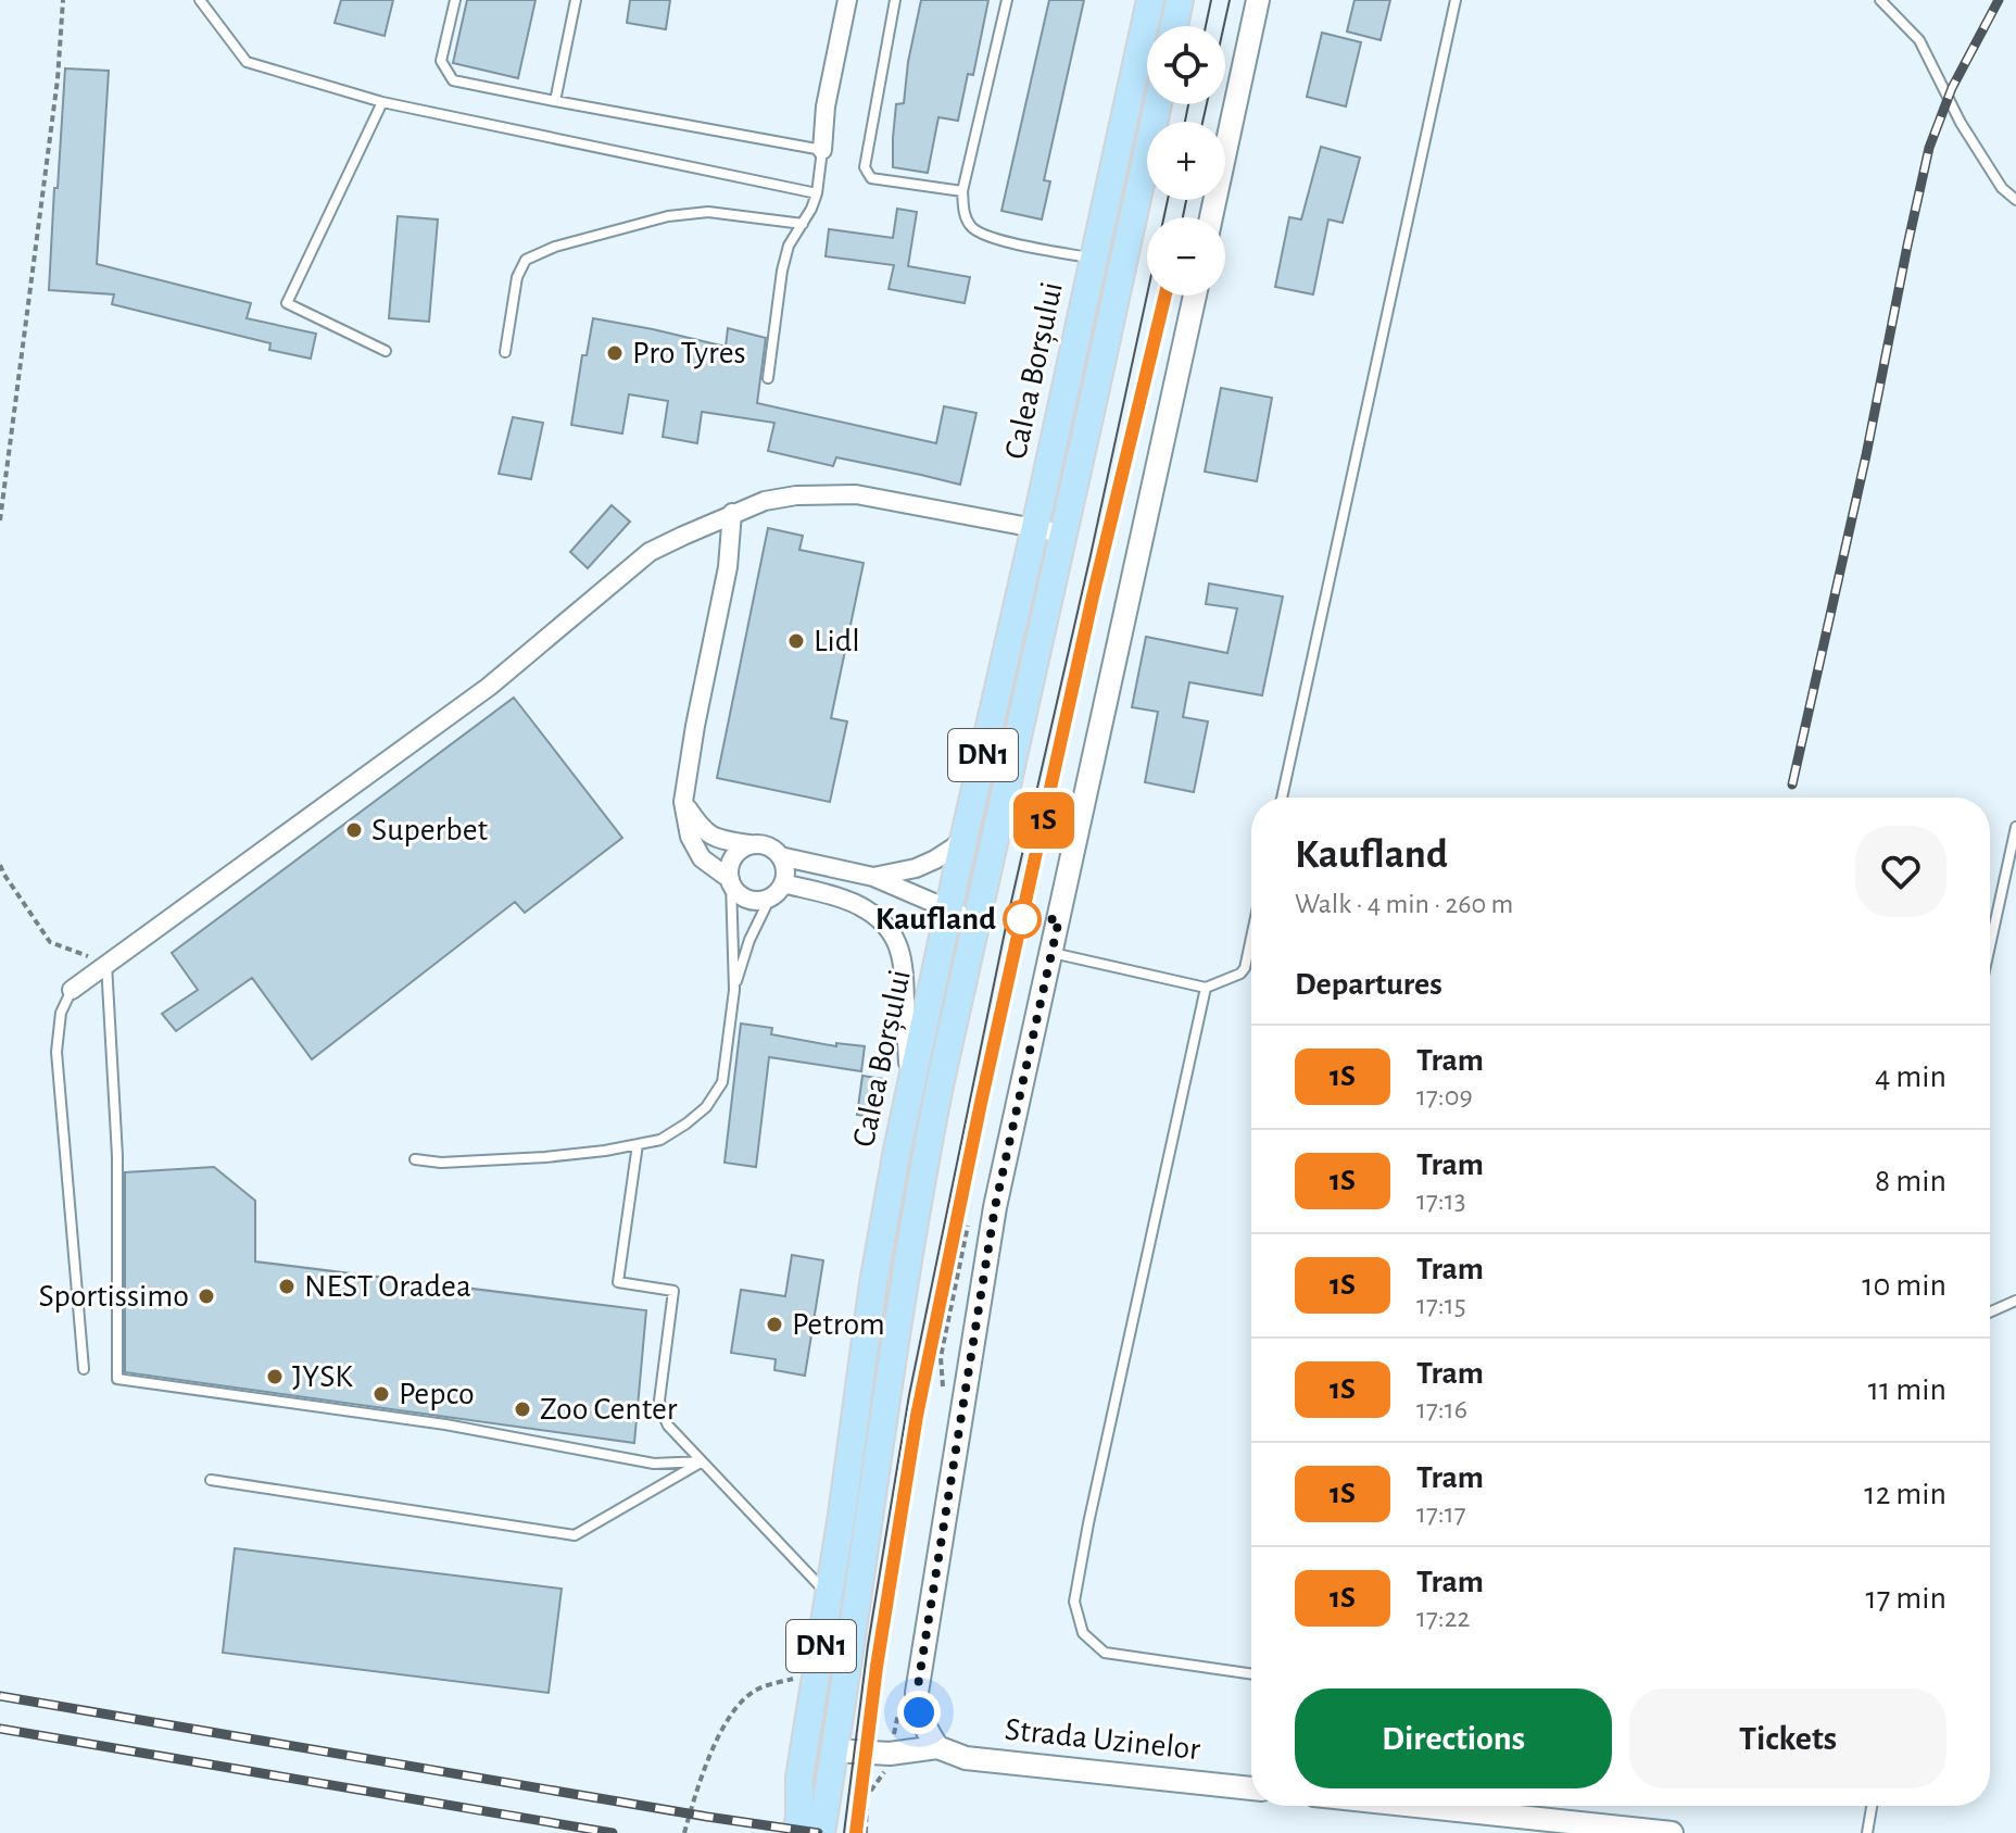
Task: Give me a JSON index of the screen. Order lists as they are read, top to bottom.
{
  "streets": {
    "main road": ["Calea Borșului", "DN1"],
    "street": ["Strada Uzinelor"]
  },
  "places": [
    "Pro Tyres",
    "Lidl",
    "Superbet",
    "Kaufland",
    "NEST Oradea",
    "Sportissimo",
    "Petrom",
    "JYSK",
    "Pepco",
    "Zoo Center"
  ],
  "lines": ["tram line 1S"],
  "page": {
    "on_map": "1S",
    "map_buttons": ["+", "−"],
    "heading": [
      ["Kaufland", "Walk · 4 min · 260 m"],
      "Departures"
    ],
    "list": [
      {
        "mark": "1S",
        "name": "Tram",
        "note": "17:09",
        "value": "4 min"
      },
      {
        "mark": "1S",
        "name": "Tram",
        "note": "17:13",
        "value": "8 min"
      },
      {
        "mark": "1S",
        "name": "Tram",
        "note": "17:15",
        "value": "10 min"
      },
      {
        "mark": "1S",
        "name": "Tram",
        "note": "17:16",
        "value": "11 min"
      },
      {
        "mark": "1S",
        "name": "Tram",
        "note": "17:17",
        "value": "12 min"
      },
      {
        "mark": "1S",
        "name": "Tram",
        "note": "17:22",
        "value": "17 min"
      }
    ],
    "buttons": ["Directions", "Tickets"]
  }
}
